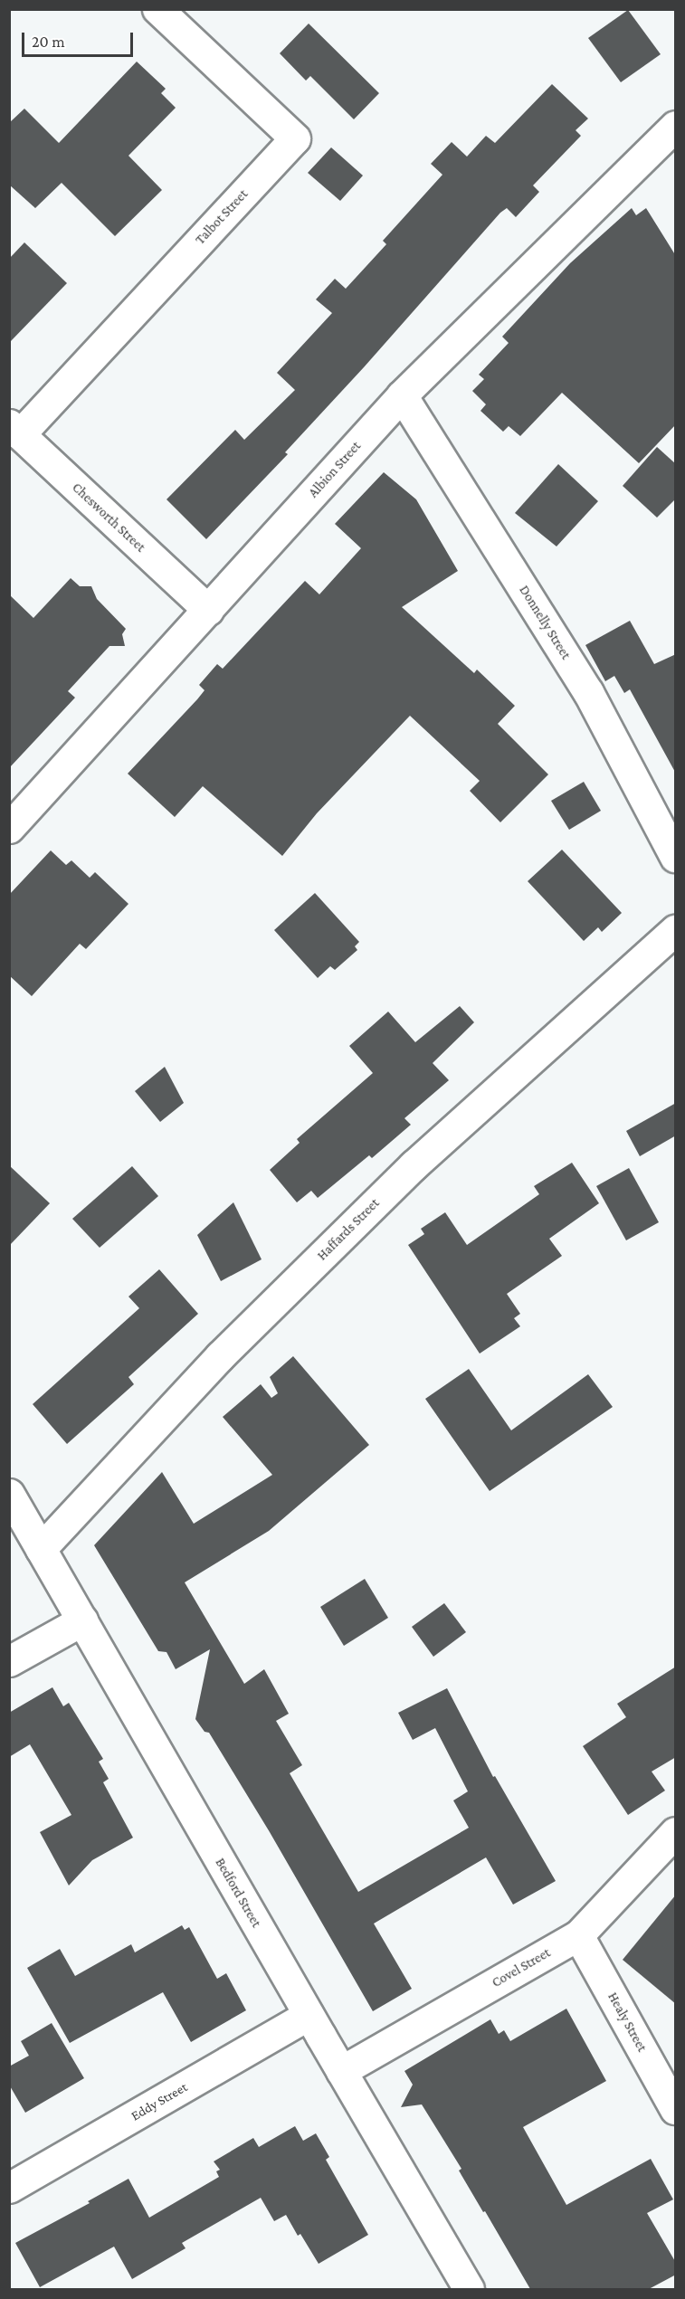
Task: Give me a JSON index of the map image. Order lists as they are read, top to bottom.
{
  "streets": {
    "street": [
      "Talbot Street",
      "Albion Street",
      "Chesworth Street",
      "Donnelly Street",
      "Haffards Street",
      "Bedford Street",
      "Covel Street",
      "Healy Street",
      "Eddy Street"
    ]
  },
  "crossings": [
    ["Talbot Street", "Chesworth Street"],
    ["Albion Street", "Chesworth Street"],
    ["Albion Street", "Donnelly Street"],
    ["Haffards Street", "Bedford Street"],
    ["Bedford Street", "Covel Street"],
    ["Bedford Street", "Eddy Street"],
    ["Covel Street", "Healy Street"]
  ],
  "scale_bar": "20 m"
}
